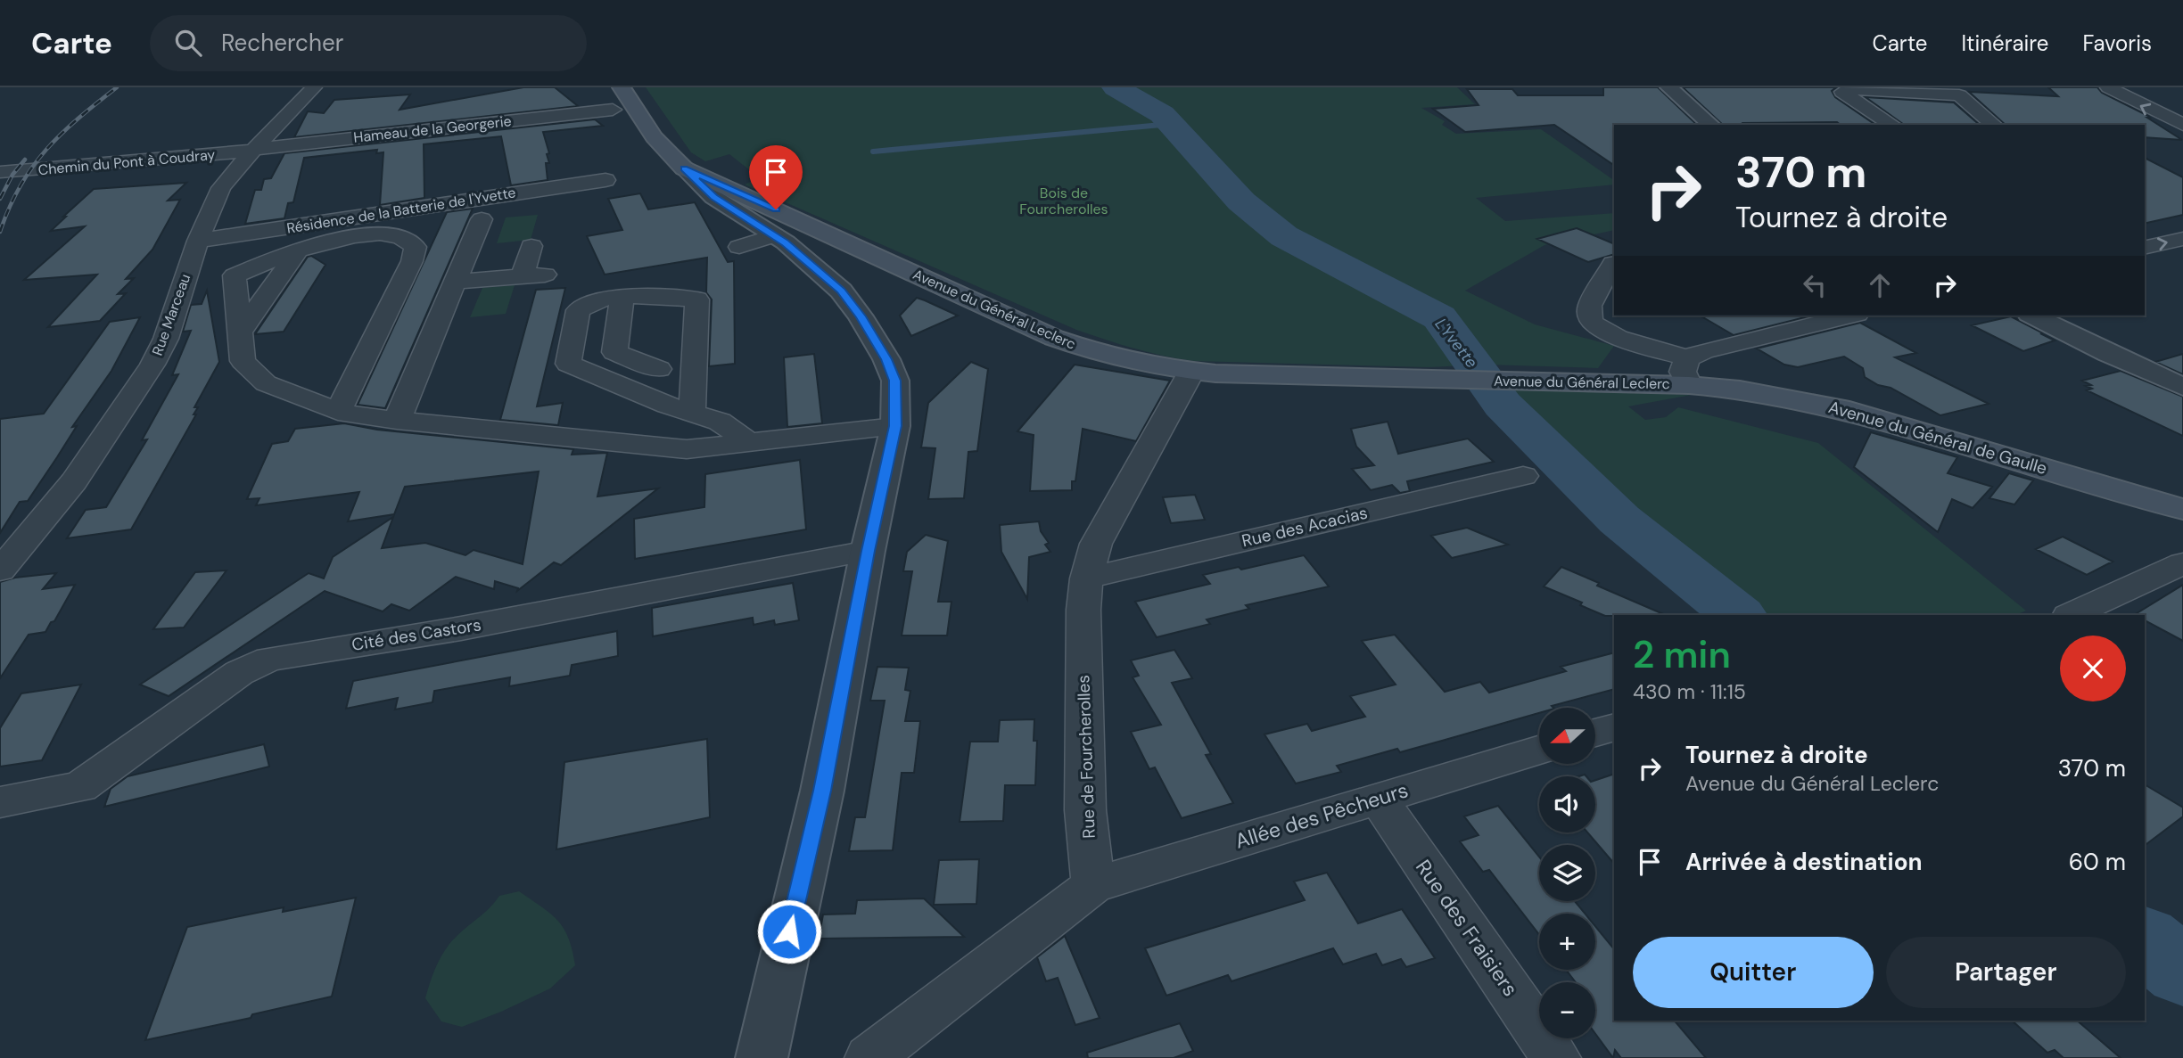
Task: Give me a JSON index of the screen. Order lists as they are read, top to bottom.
{
  "streets": {
    "main road": ["Avenue du Général Leclerc", "Avenue du Général de Gaulle"],
    "street": [
      "Hameau de la Georgerie",
      "Chemin du Pont à Coudray",
      "Résidence de la Batterie de l'Yvette",
      "Rue Marceau",
      "Rue des Acacias",
      "Cité des Castors",
      "Rue de Fourcherolles",
      "Allée des Pêcheurs",
      "Rue des Fraisiers"
    ]
  },
  "crossings": [
    ["Hameau de la Georgerie", "Chemin du Pont à Coudray"],
    ["Hameau de la Georgerie", "Rue Marceau"],
    ["Chemin du Pont à Coudray", "Rue Marceau"],
    ["Résidence de la Batterie de l'Yvette", "Rue Marceau"],
    ["Avenue du Général Leclerc", "Avenue du Général de Gaulle"],
    ["Avenue du Général Leclerc", "Rue de Fourcherolles"],
    ["Rue des Acacias", "Rue de Fourcherolles"],
    ["Rue de Fourcherolles", "Allée des Pêcheurs"],
    ["Allée des Pêcheurs", "Rue des Fraisiers"]
  ],
  "water": ["L'Yvette"],
  "parks": ["Bois de Fourcherolles"],
  "north": "left",
  "page": {
    "header": "Carte",
    "search": "Rechercher",
    "nav": ["Carte", "Itinéraire", "Favoris"],
    "turn": ["370 m", "Tournez à droite"],
    "heading": ["2 min", "430 m · 11:15"],
    "map_buttons": ["+", "−"],
    "list": [
      {
        "name": "Tournez à droite",
        "note": "Avenue du Général Leclerc",
        "value": "370 m"
      },
      {
        "name": "Arrivée à destination",
        "value": "60 m"
      }
    ],
    "buttons": ["Quitter", "Partager"]
  }
}
